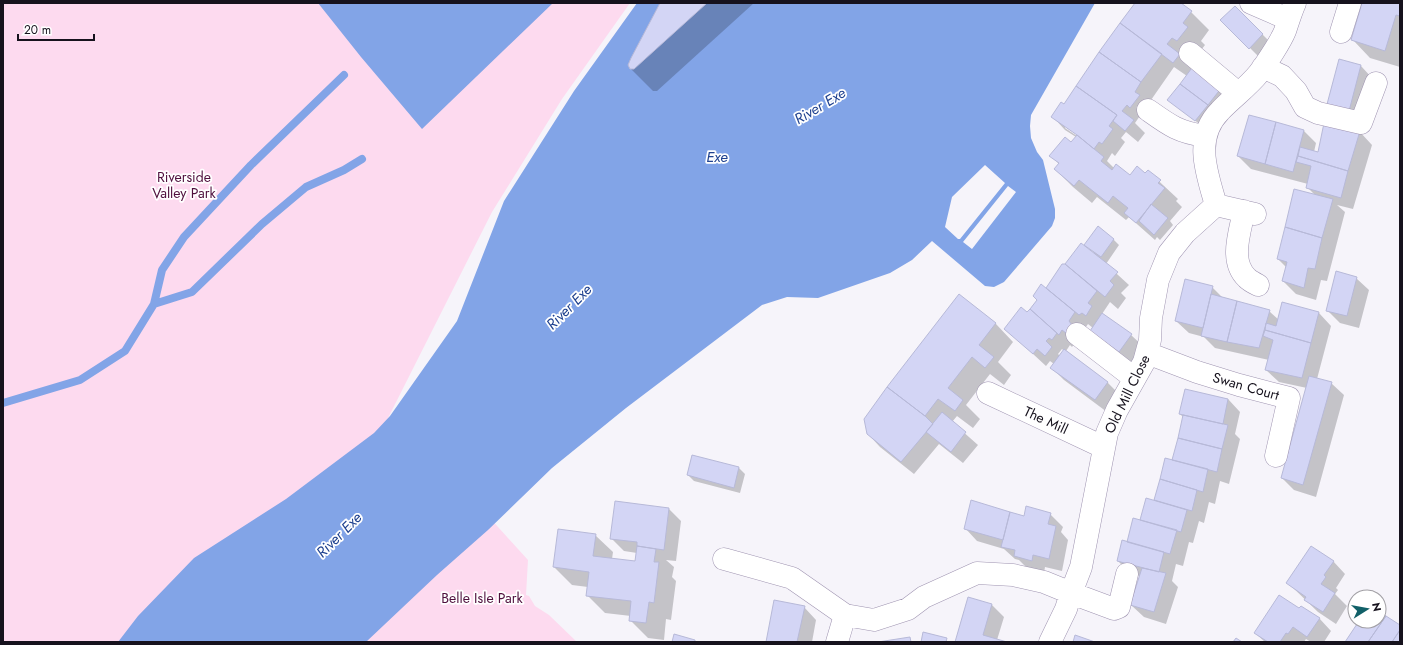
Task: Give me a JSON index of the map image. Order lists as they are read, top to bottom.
{
  "streets": {
    "street": ["Swan Court", "Old Mill Close", "The Mill"]
  },
  "crossings": [
    ["Swan Court", "Old Mill Close"],
    ["Old Mill Close", "The Mill"]
  ],
  "water": ["River Exe", "Exe"],
  "parks": ["Riverside Valley Park", "Belle Isle Park"],
  "scale_bar": "20 m",
  "north": "right"
}
